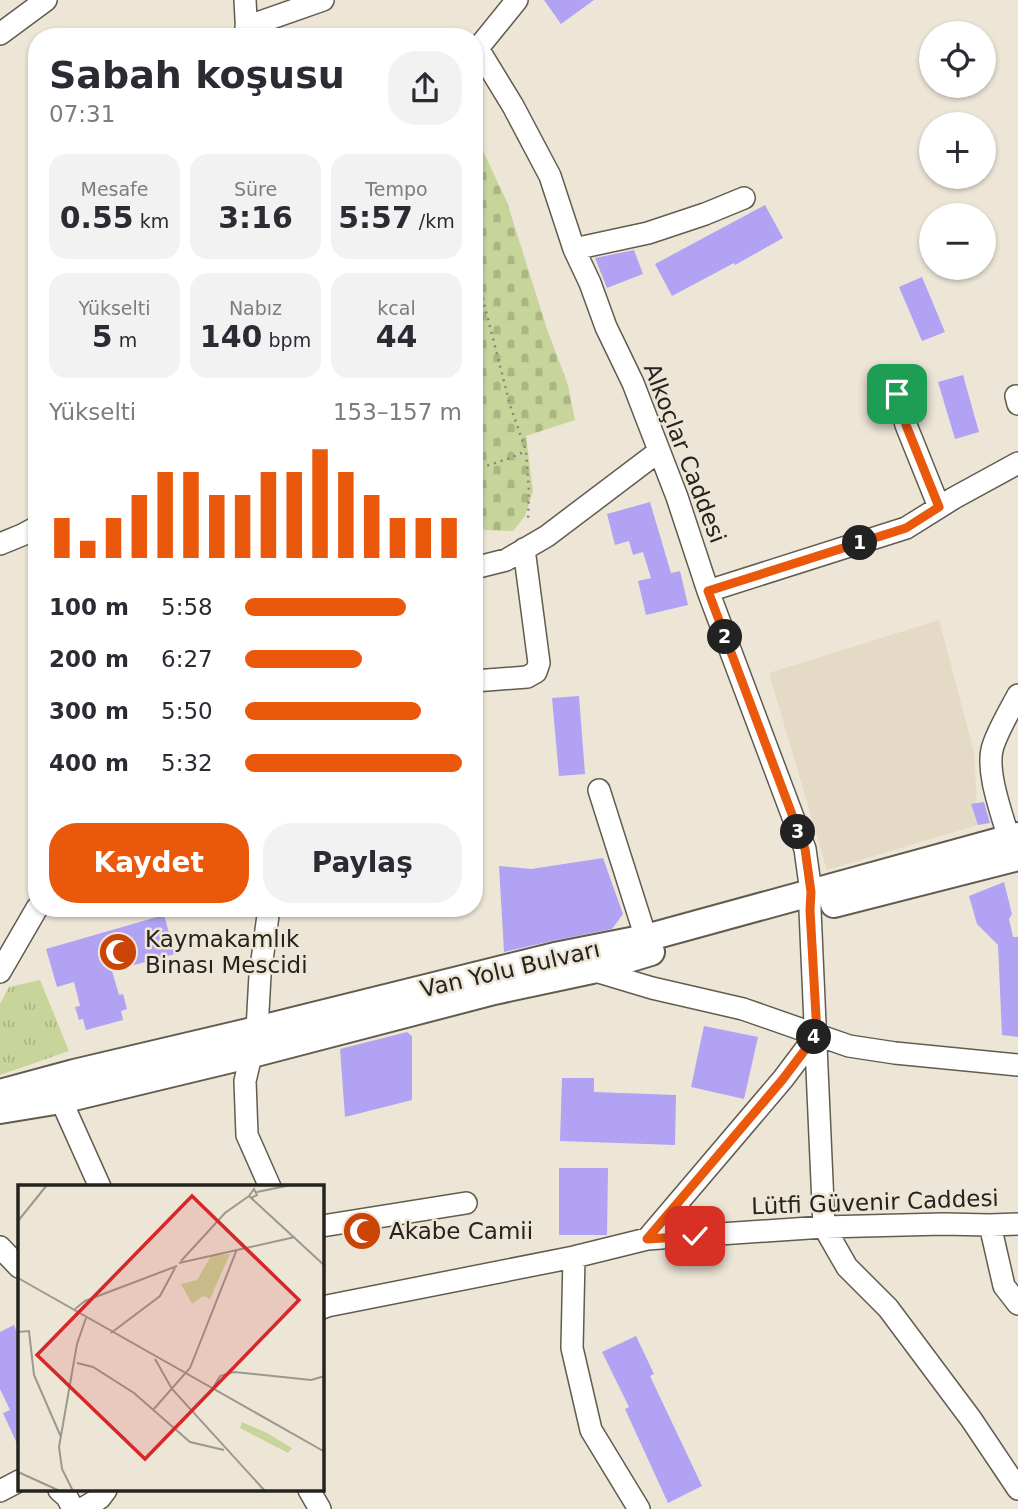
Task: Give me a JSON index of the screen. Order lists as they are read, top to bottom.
{
  "streets": {
    "main road": ["Van Yolu Bulvarı"],
    "street": ["Alkoçlar Caddesi", "Lütfi Güvenir Caddesi"]
  },
  "crossings": [
    ["Alkoçlar Caddesi", "Van Yolu Bulvarı"],
    ["Alkoçlar Caddesi", "Lütfi Güvenir Caddesi"]
  ],
  "places": {
    "mosque": ["Kaymakamlık Binası Mescidi", "Akabe Camii"]
  },
  "page": {
    "map_buttons": ["+", "−"],
    "heading": ["Sabah koşusu", "07:31"],
    "stats": [
      ["Mesafe", "0.55 km"],
      ["Süre", "3:16"],
      ["Tempo", "5:57 /km"],
      ["Yükselti", "5 m"],
      ["Nabız", "140 bpm"],
      ["kcal", "44"]
    ],
    "chart": ["Yükselti", "153–157 m"],
    "pins": [
      "1",
      "2",
      "3",
      "4"
    ],
    "list": [
      {
        "name": "100 m",
        "note": "5:58"
      },
      {
        "name": "200 m",
        "note": "6:27"
      },
      {
        "name": "300 m",
        "note": "5:50"
      },
      {
        "name": "400 m",
        "note": "5:32"
      }
    ],
    "buttons": ["Kaydet", "Paylaş"]
  }
}
